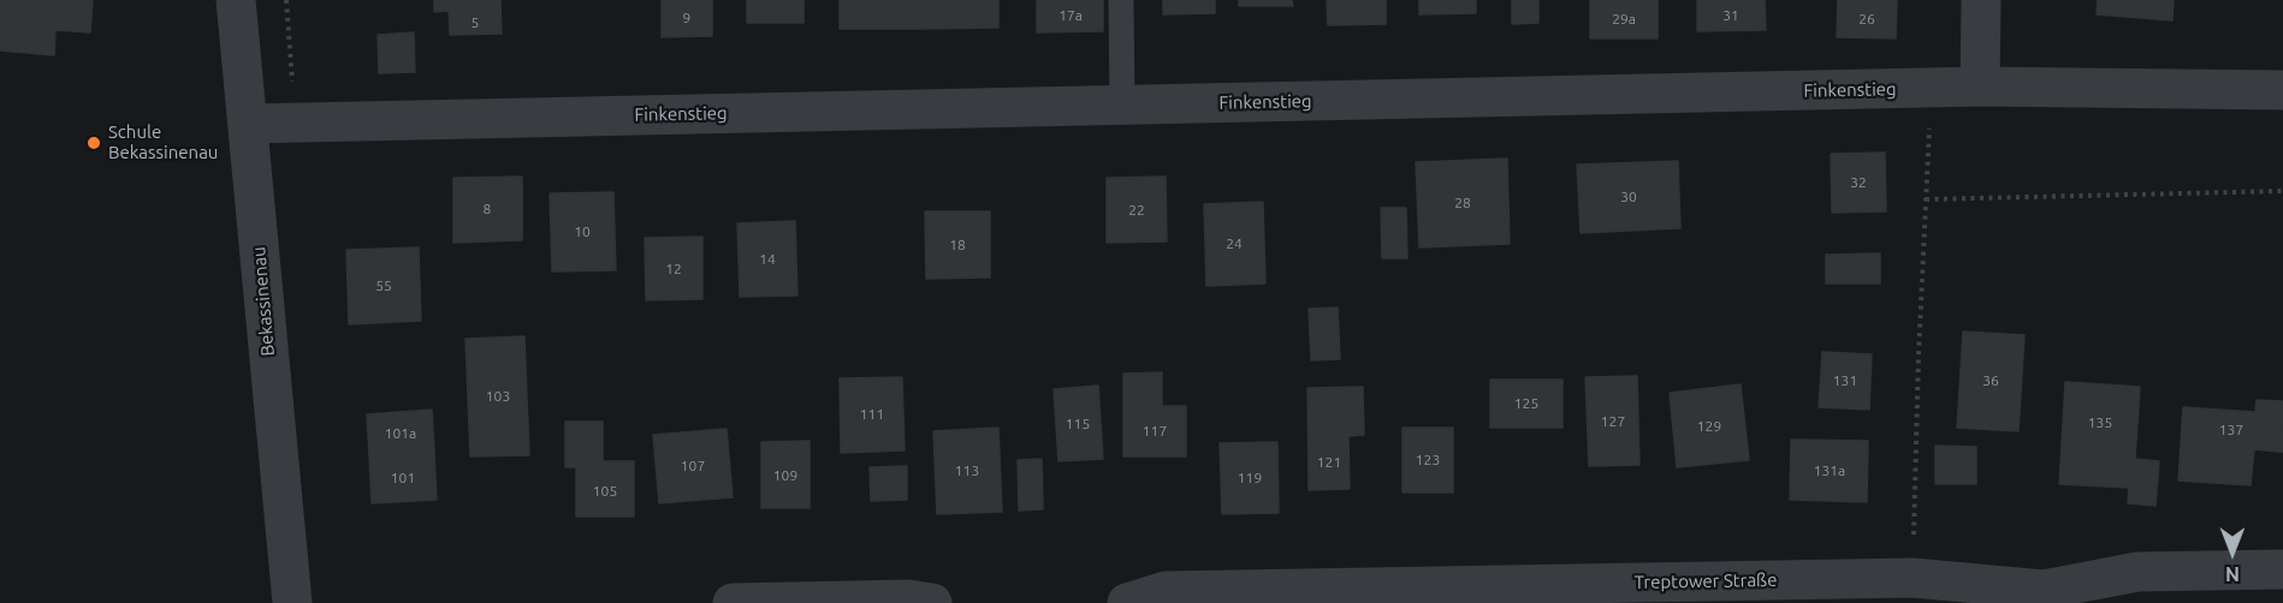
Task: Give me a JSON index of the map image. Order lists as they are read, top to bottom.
{
  "streets": {
    "street": ["Finkenstieg", "Bekassinenau", "Treptower Straße"]
  },
  "crossings": [
    ["Finkenstieg", "Bekassinenau"]
  ],
  "places": ["Schule Bekassinenau"],
  "house_numbers": [
    "17a",
    "31",
    "9",
    "29a",
    "26",
    "5",
    "32",
    "30",
    "28",
    "8",
    "22",
    "10",
    "24",
    "18",
    "14",
    "12",
    "55",
    "131",
    "36",
    "103",
    "125",
    "111",
    "127",
    "135",
    "115",
    "129",
    "137",
    "117",
    "101a",
    "123",
    "121",
    "107",
    "113",
    "131a",
    "109",
    "101",
    "119",
    "105"
  ],
  "north": "bottom"
}
